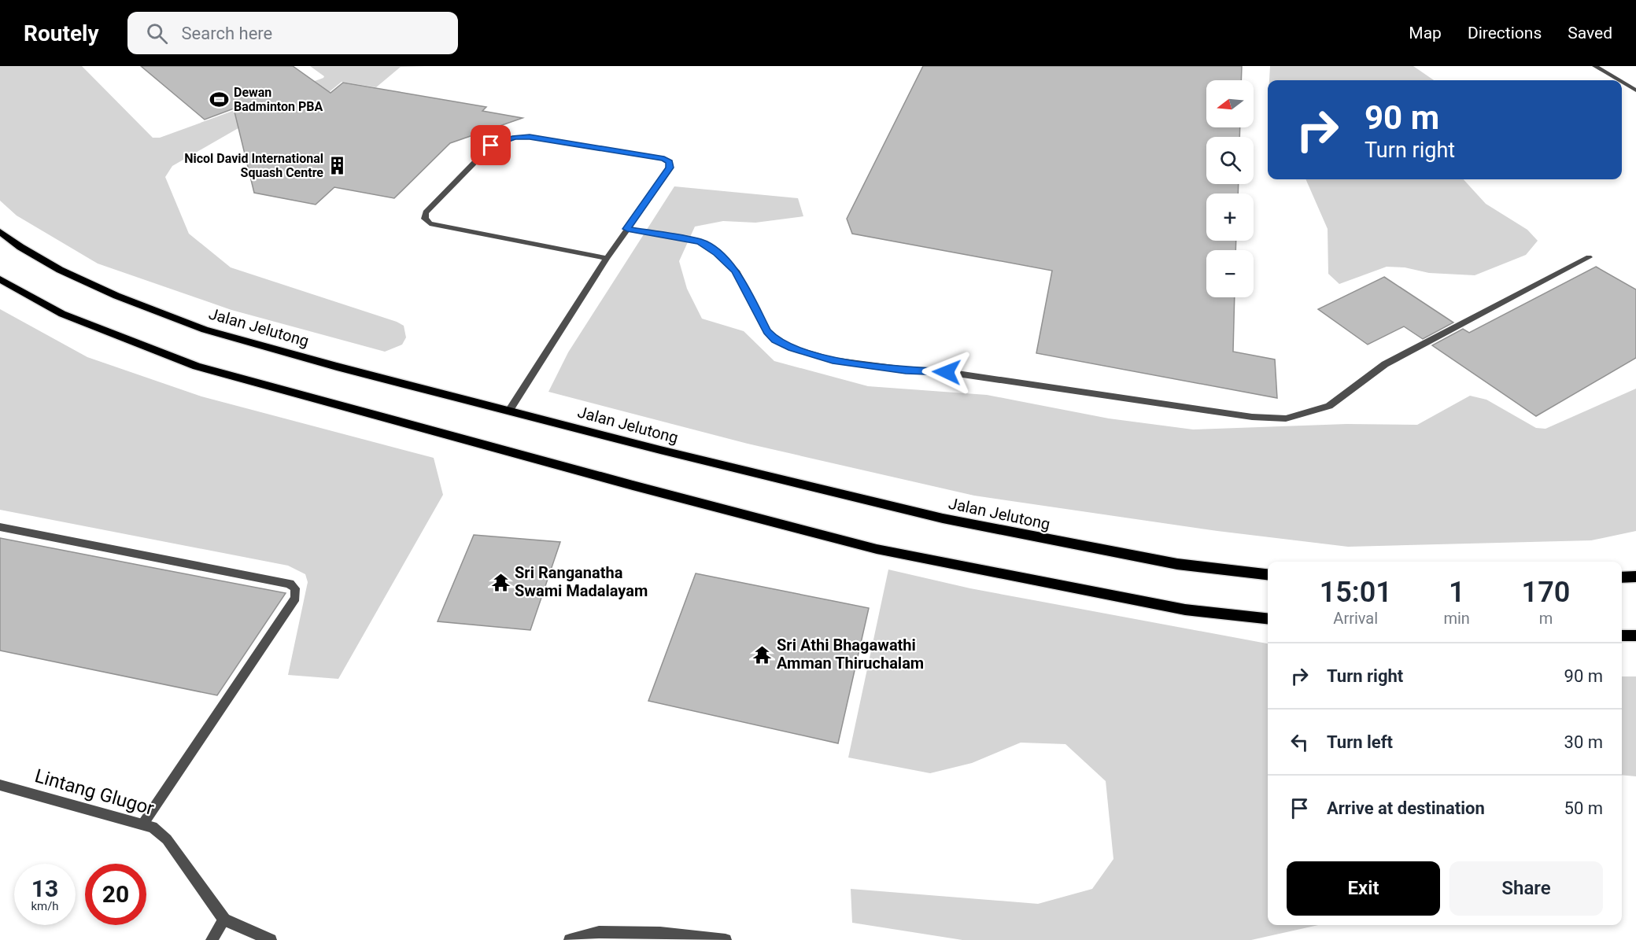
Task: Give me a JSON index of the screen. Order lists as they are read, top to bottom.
{
  "streets": {
    "main road": ["Jalan Jelutong"],
    "street": ["Lintang Glugor"]
  },
  "places": {
    "sports": ["Dewan Badminton PBA"],
    "building": ["Nicol David International Squash Centre"],
    "temple": ["Sri Ranganatha Swami Madalayam", "Sri Athi Bhagawathi Amman Thiruchalam"]
  },
  "north": "left",
  "page": {
    "header": "Routely",
    "search": "Search here",
    "nav": ["Map", "Directions", "Saved"],
    "map_buttons": ["+", "−"],
    "turn": ["90 m", "Turn right"],
    "eta": [
      "15:01",
      "Arrival",
      "1",
      "min",
      "170",
      "m"
    ],
    "list": [
      {
        "name": "Turn right",
        "value": "90 m"
      },
      {
        "name": "Turn left",
        "value": "30 m"
      },
      {
        "name": "Arrive at destination",
        "value": "50 m"
      }
    ],
    "buttons": ["Exit", "Share"],
    "speed": "13 km/h",
    "limit": "20"
  }
}
